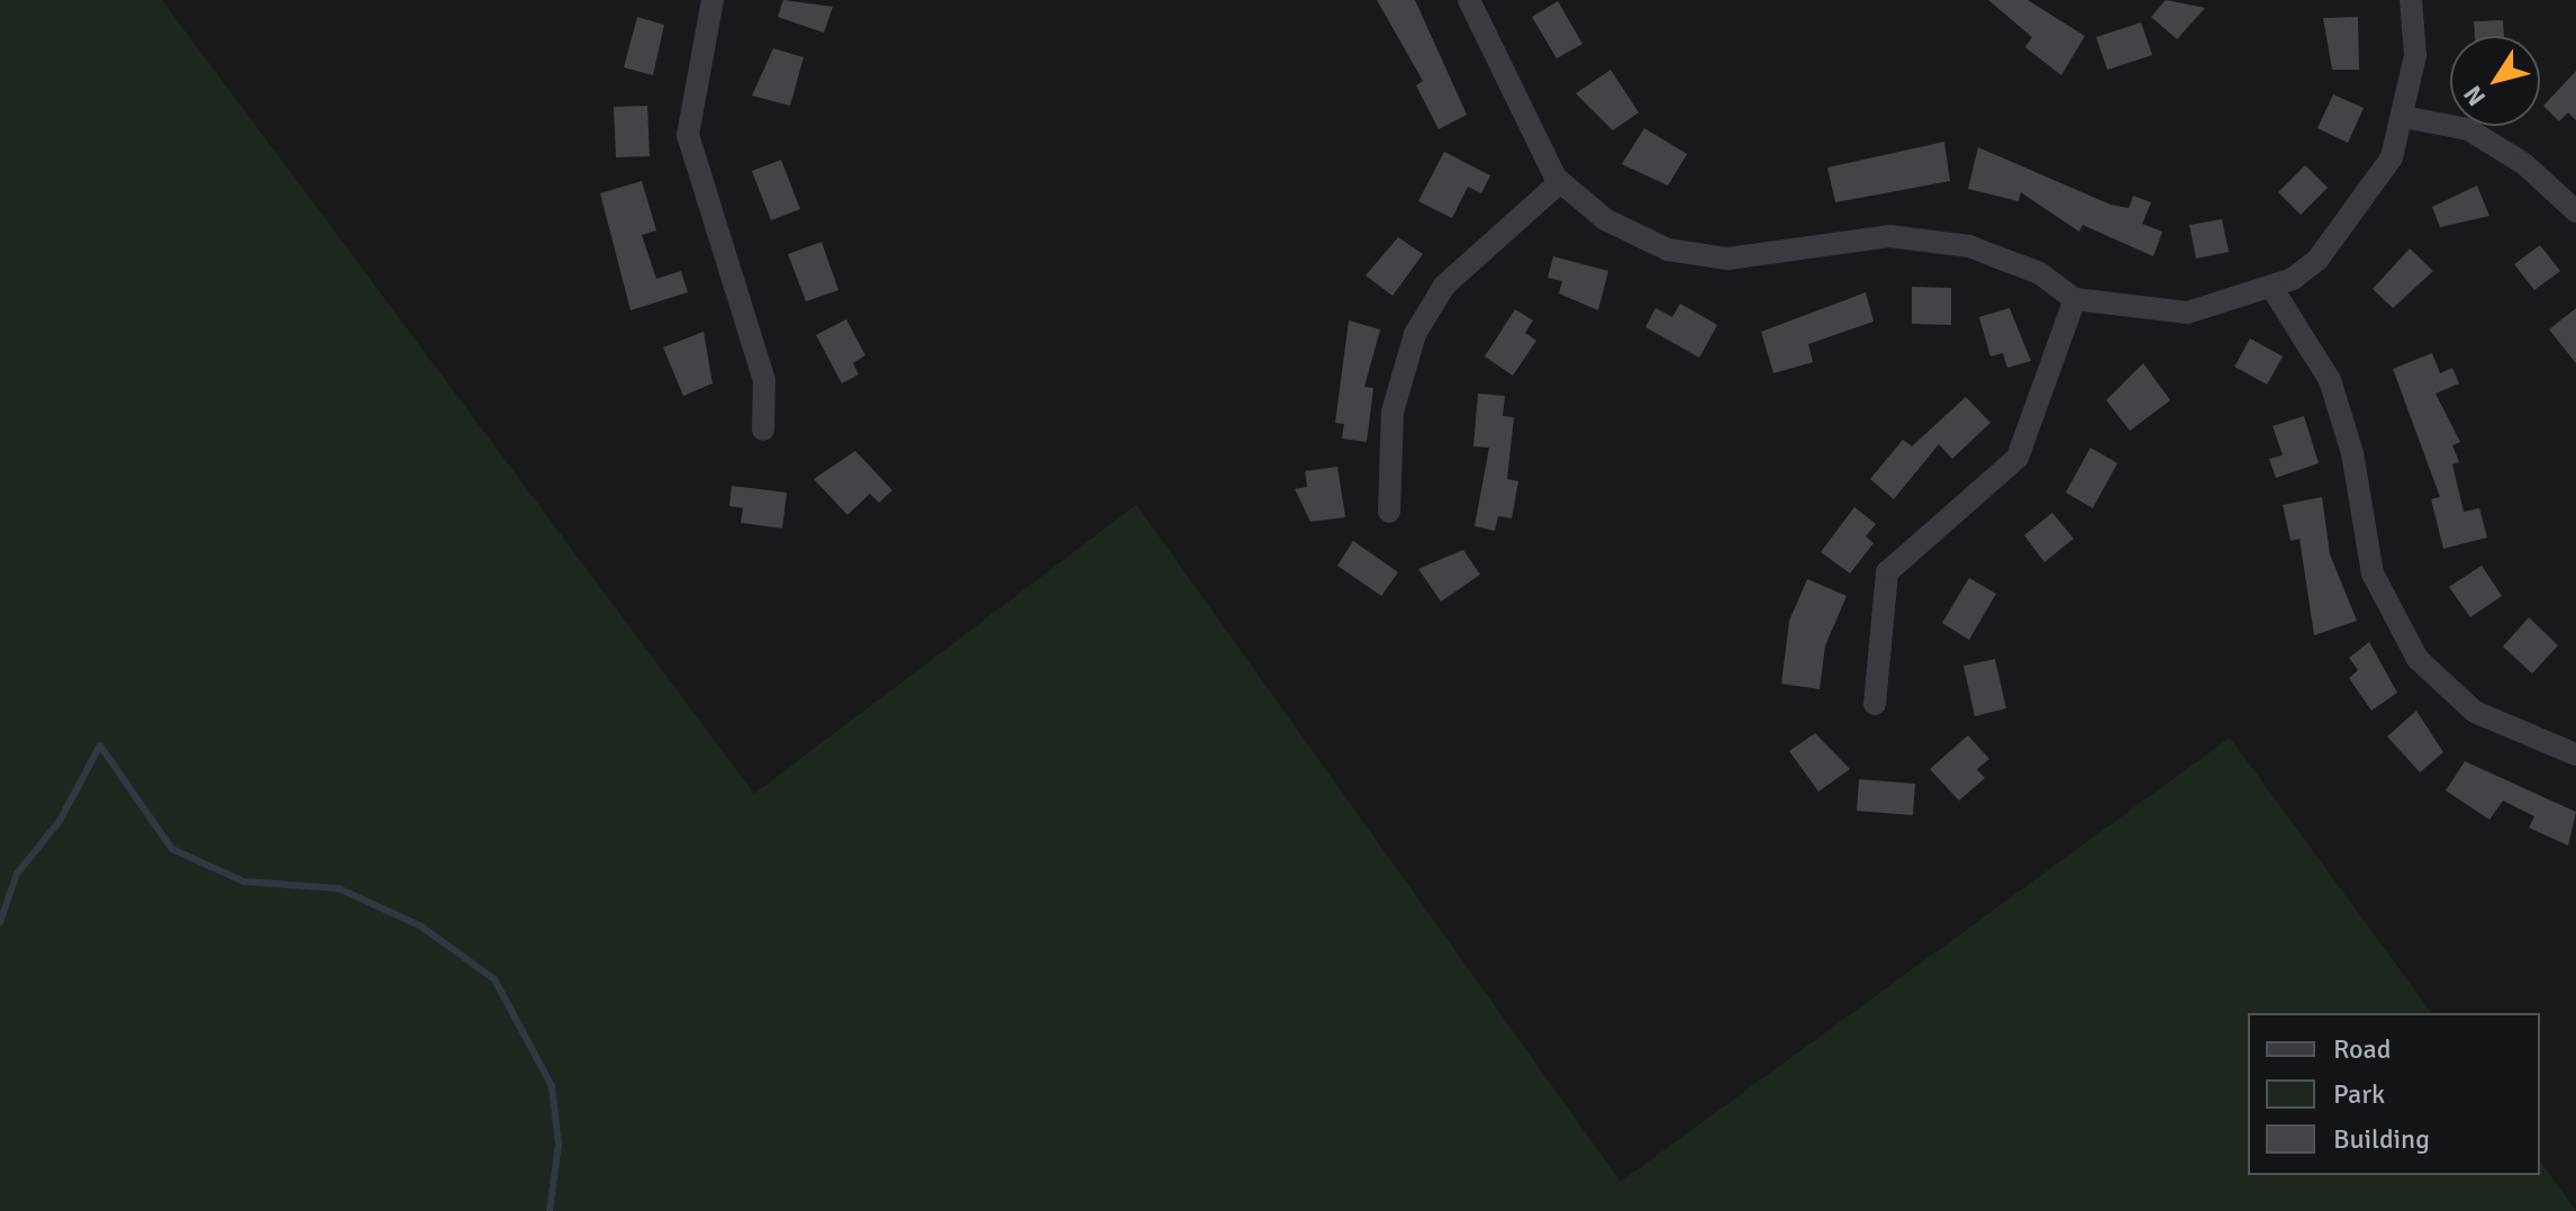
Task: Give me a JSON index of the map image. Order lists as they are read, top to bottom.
{
  "legend": ["Road", "Park", "Building"],
  "north": "bottom left"
}
